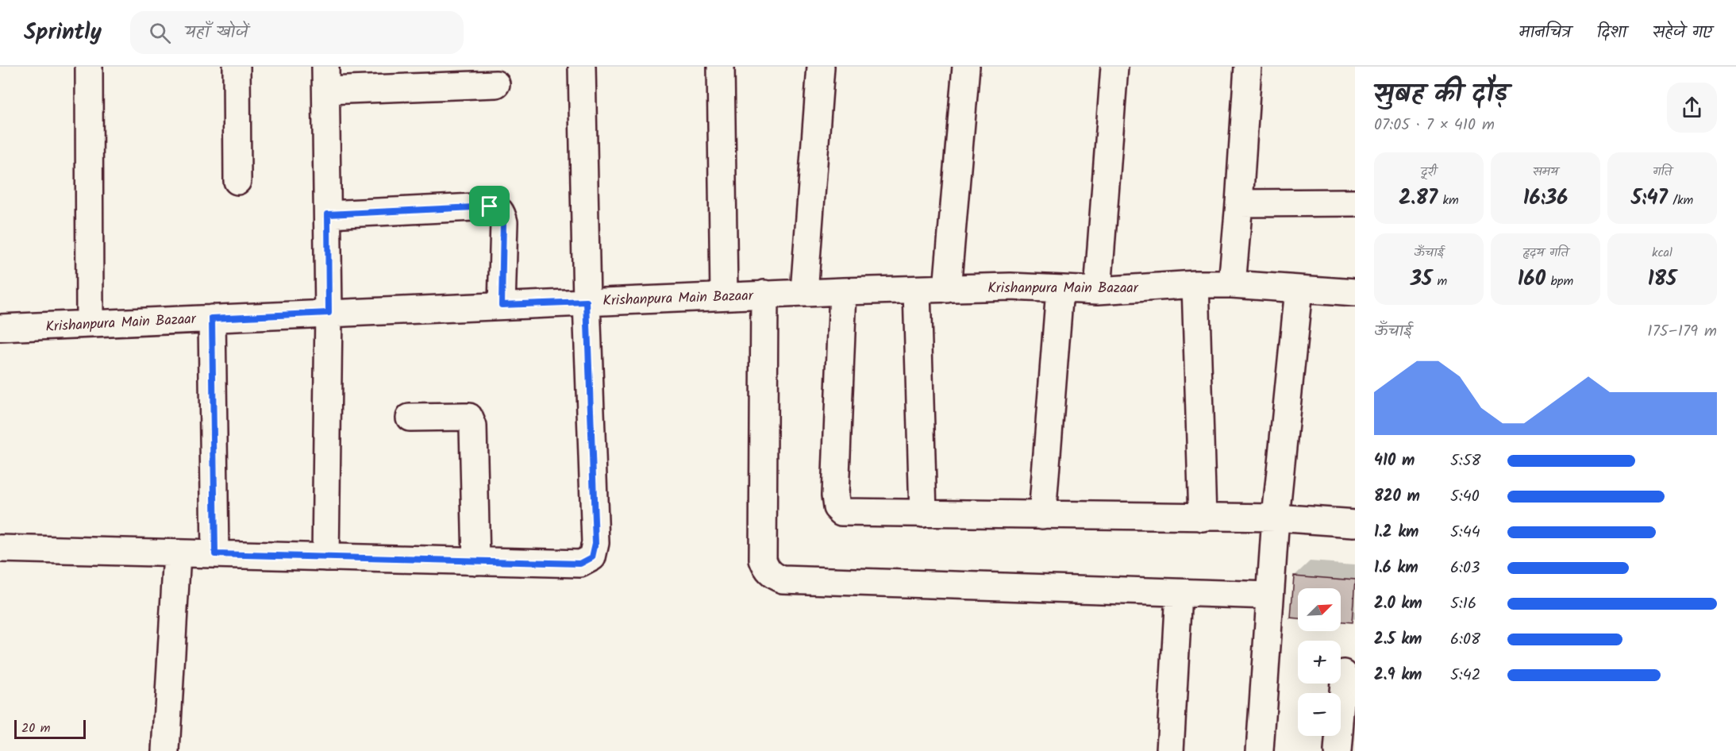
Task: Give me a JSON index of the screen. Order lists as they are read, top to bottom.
{
  "streets": {
    "street": ["Krishanpura Main Bazaar"]
  },
  "scale_bar": "20 m",
  "north": "top right",
  "page": {
    "header": "Sprintly",
    "search": "यहाँ खोजें",
    "nav": ["मानचित्र", "दिशा", "सहेजे गए"],
    "heading": ["सुबह की दौड़", "07:05 · 7 × 410 m"],
    "stats": [
      ["दूरी", "2.87 km"],
      ["समय", "16:36"],
      ["गति", "5:47 /km"],
      ["ऊँचाई", "35 m"],
      ["हृदय गति", "160 bpm"],
      ["kcal", "185"]
    ],
    "chart": ["ऊँचाई", "175–179 m"],
    "list": [
      {
        "name": "410 m",
        "note": "5:58"
      },
      {
        "name": "820 m",
        "note": "5:40"
      },
      {
        "name": "1.2 km",
        "note": "5:44"
      },
      {
        "name": "1.6 km",
        "note": "6:03"
      },
      {
        "name": "2.0 km",
        "note": "5:16"
      },
      {
        "name": "2.5 km",
        "note": "6:08"
      },
      {
        "name": "2.9 km",
        "note": "5:42"
      }
    ],
    "map_buttons": ["+", "−"],
    "scale": "20 m"
  }
}
